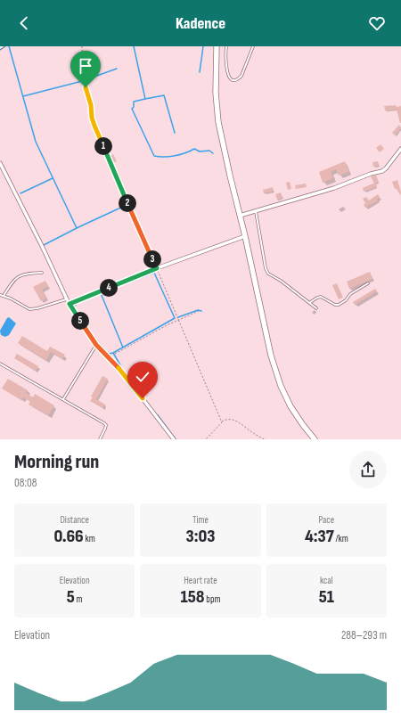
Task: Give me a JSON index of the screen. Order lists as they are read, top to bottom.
{
  "page": {
    "header": "Kadence",
    "pins": [
      "1",
      "2",
      "3",
      "4",
      "5"
    ],
    "heading": ["Morning run", "08:08"],
    "stats": [
      ["Distance", "0.66 km"],
      ["Time", "3:03"],
      ["Pace", "4:37 /km"],
      ["Elevation", "5 m"],
      ["Heart rate", "158 bpm"],
      ["kcal", "51"]
    ],
    "chart": ["Elevation", "288–293 m"]
  }
}
